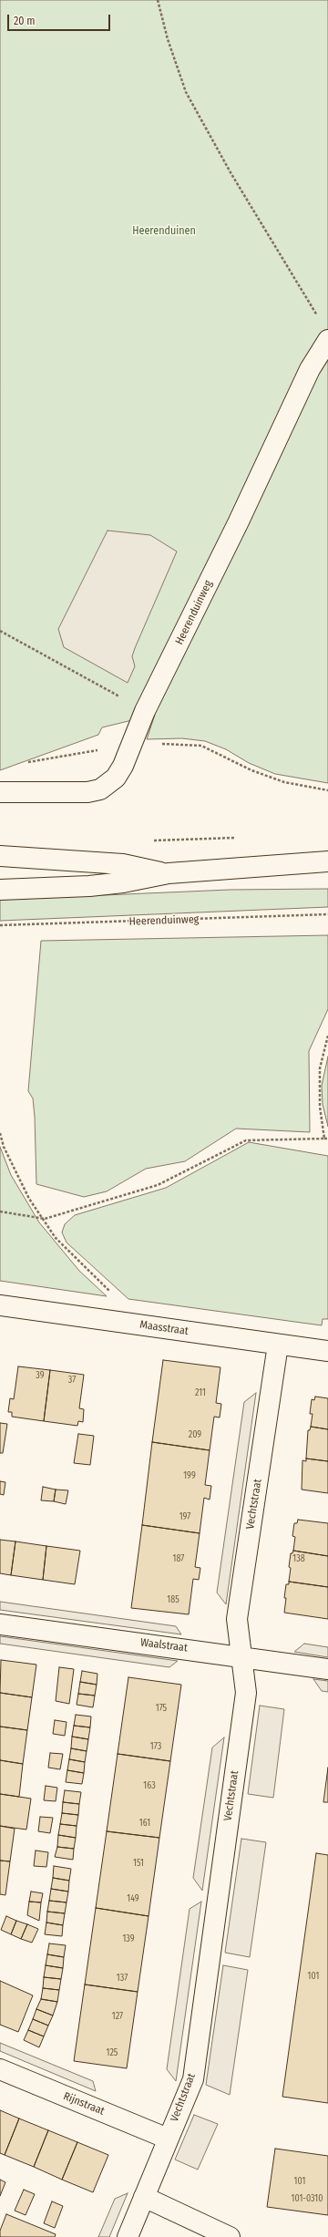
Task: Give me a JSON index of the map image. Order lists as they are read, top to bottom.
{
  "streets": {
    "street": [
      "Heerenduinweg",
      "Maasstraat",
      "Vechtstraat",
      "Waalstraat",
      "Rijnstraat"
    ]
  },
  "crossings": [
    ["Maasstraat", "Vechtstraat"],
    ["Vechtstraat", "Waalstraat"],
    ["Vechtstraat", "Rijnstraat"]
  ],
  "parks": ["Heerenduinen"],
  "house_numbers": [
    "39",
    "37",
    "211",
    "209",
    "199",
    "197",
    "187",
    "138",
    "185",
    "175",
    "173",
    "163",
    "161",
    "151",
    "149",
    "139",
    "101",
    "137",
    "127",
    "125",
    "101",
    "101-0310"
  ],
  "scale_bar": "20 m"
}
